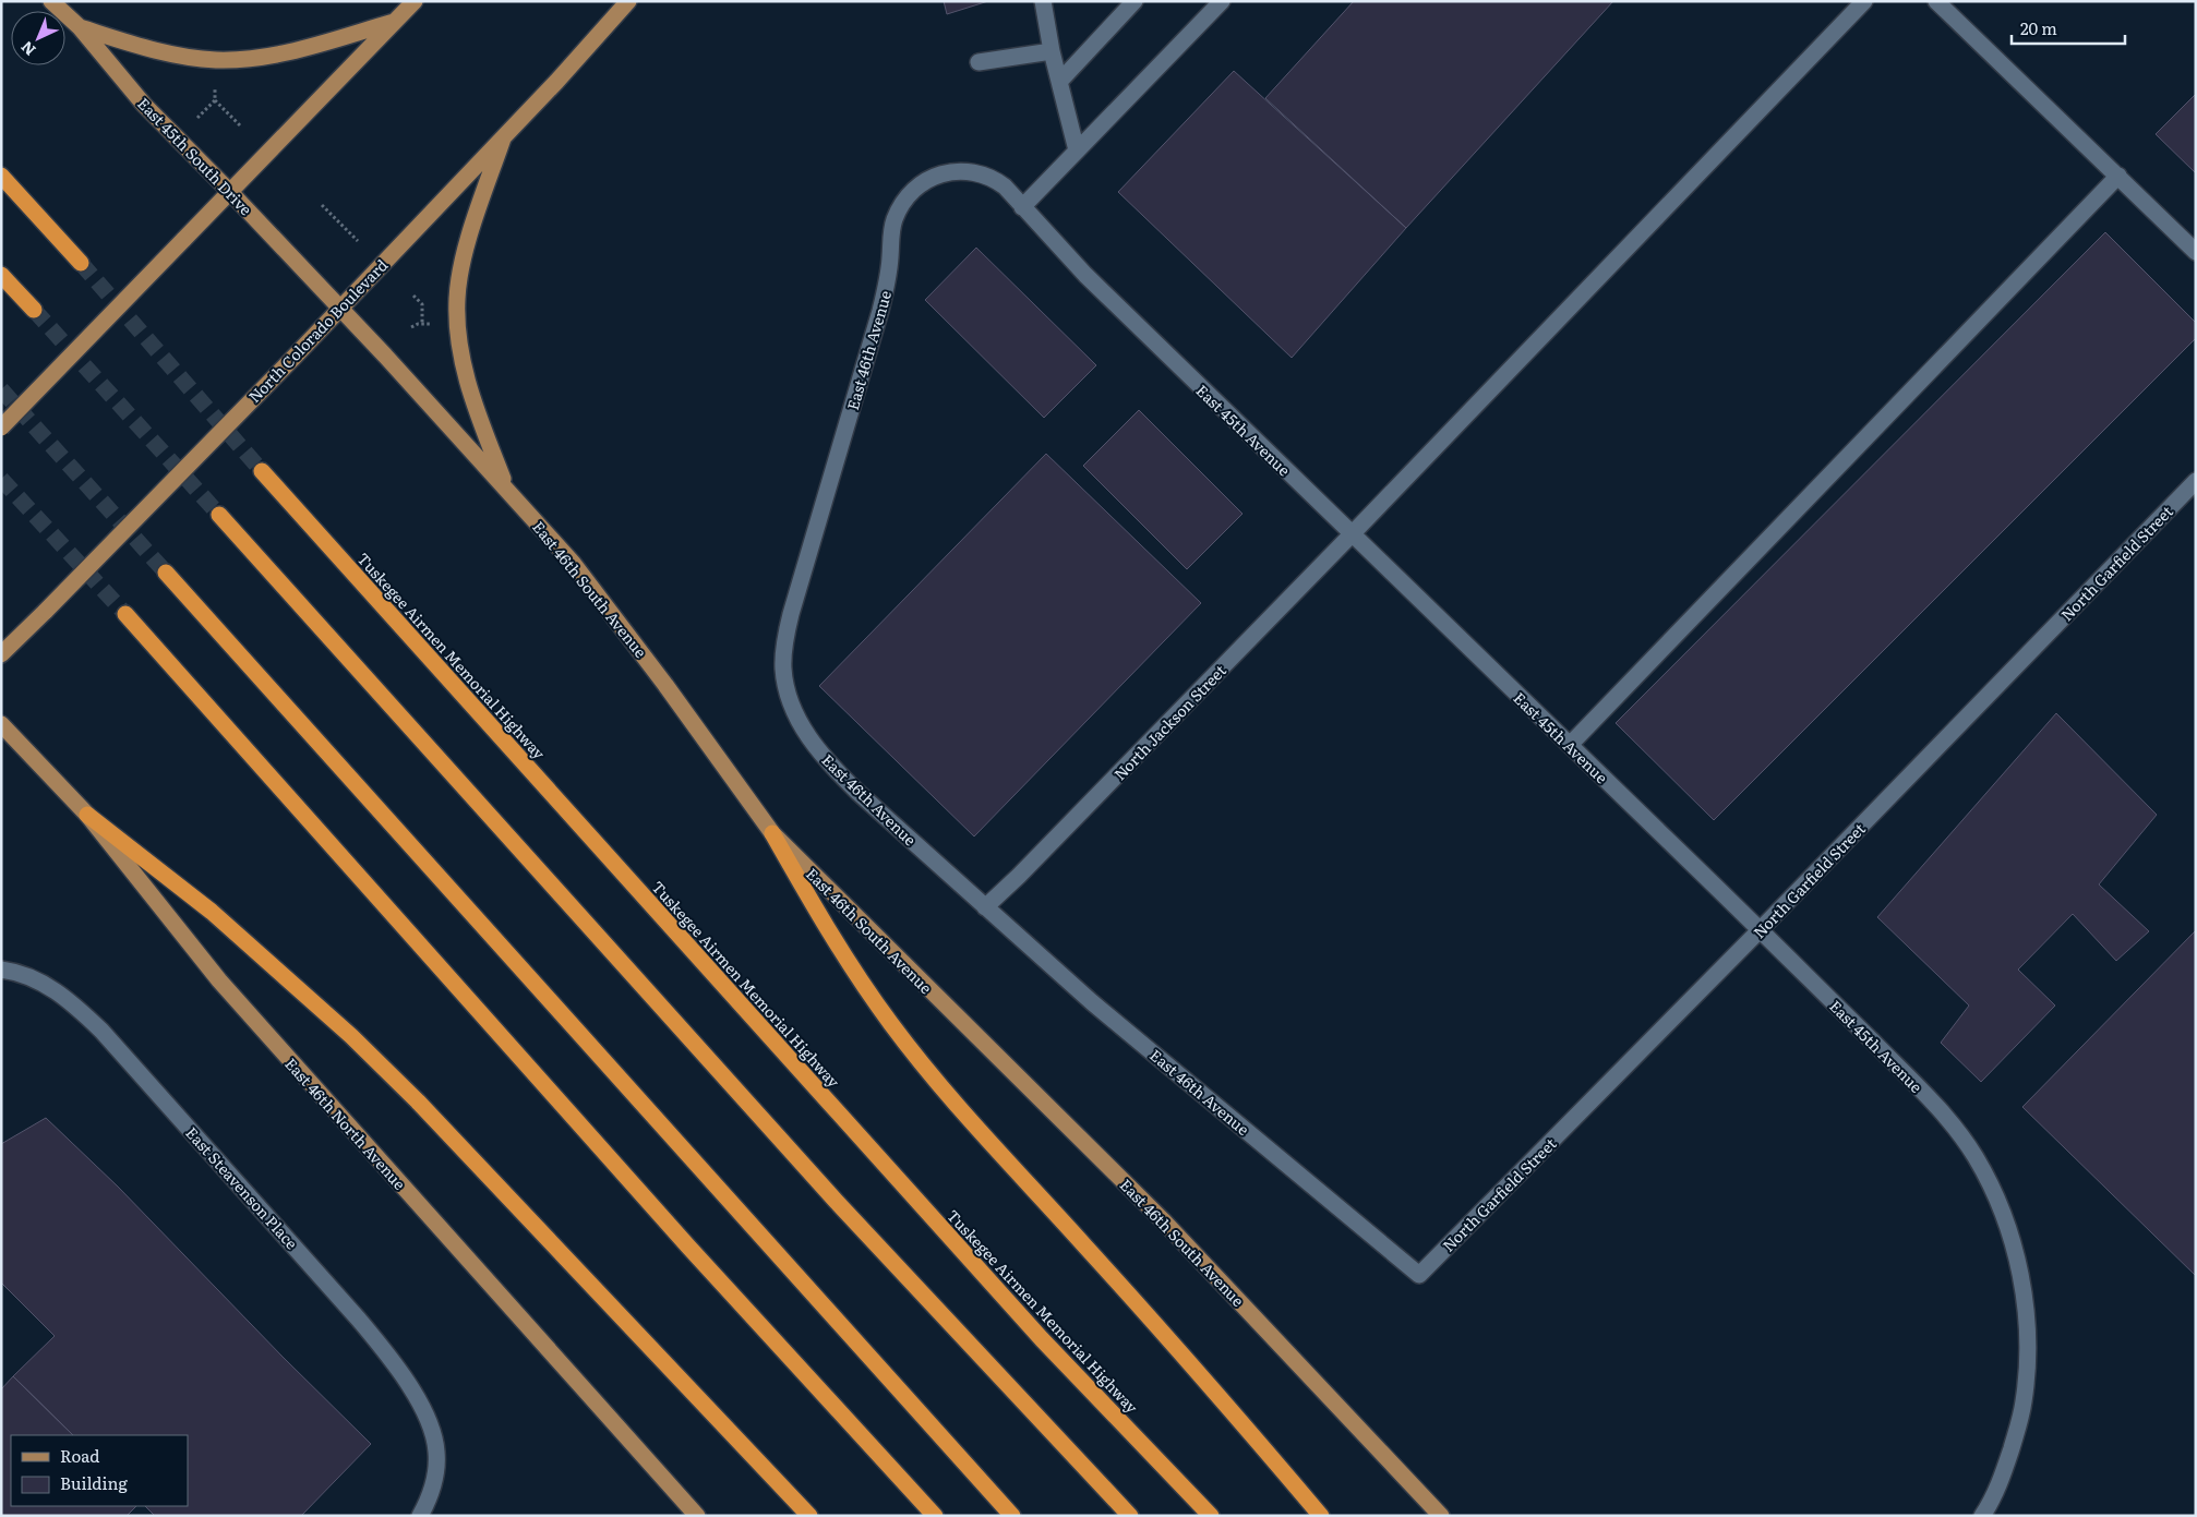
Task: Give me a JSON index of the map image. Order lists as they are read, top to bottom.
{
  "streets": {
    "highway": ["Tuskegee Airmen Memorial Highway"],
    "main road": [
      "East 45th South Drive",
      "North Colorado Boulevard",
      "East 46th South Avenue",
      "East 46th North Avenue"
    ],
    "street": [
      "East 46th Avenue",
      "East 45th Avenue",
      "North Garfield Street",
      "North Jackson Street",
      "East Steavenson Place"
    ]
  },
  "crossings": [
    ["East 45th South Drive", "North Colorado Boulevard"],
    ["East 45th South Drive", "East 46th South Avenue"],
    ["North Colorado Boulevard", "East 46th South Avenue"],
    ["East 46th Avenue", "East 45th Avenue"],
    ["East 46th Avenue", "North Garfield Street"],
    ["East 46th Avenue", "North Jackson Street"],
    ["East 45th Avenue", "North Garfield Street"],
    ["East 45th Avenue", "North Jackson Street"]
  ],
  "legend": ["Road", "Building"],
  "scale_bar": "20 m",
  "north": "bottom left"
}
